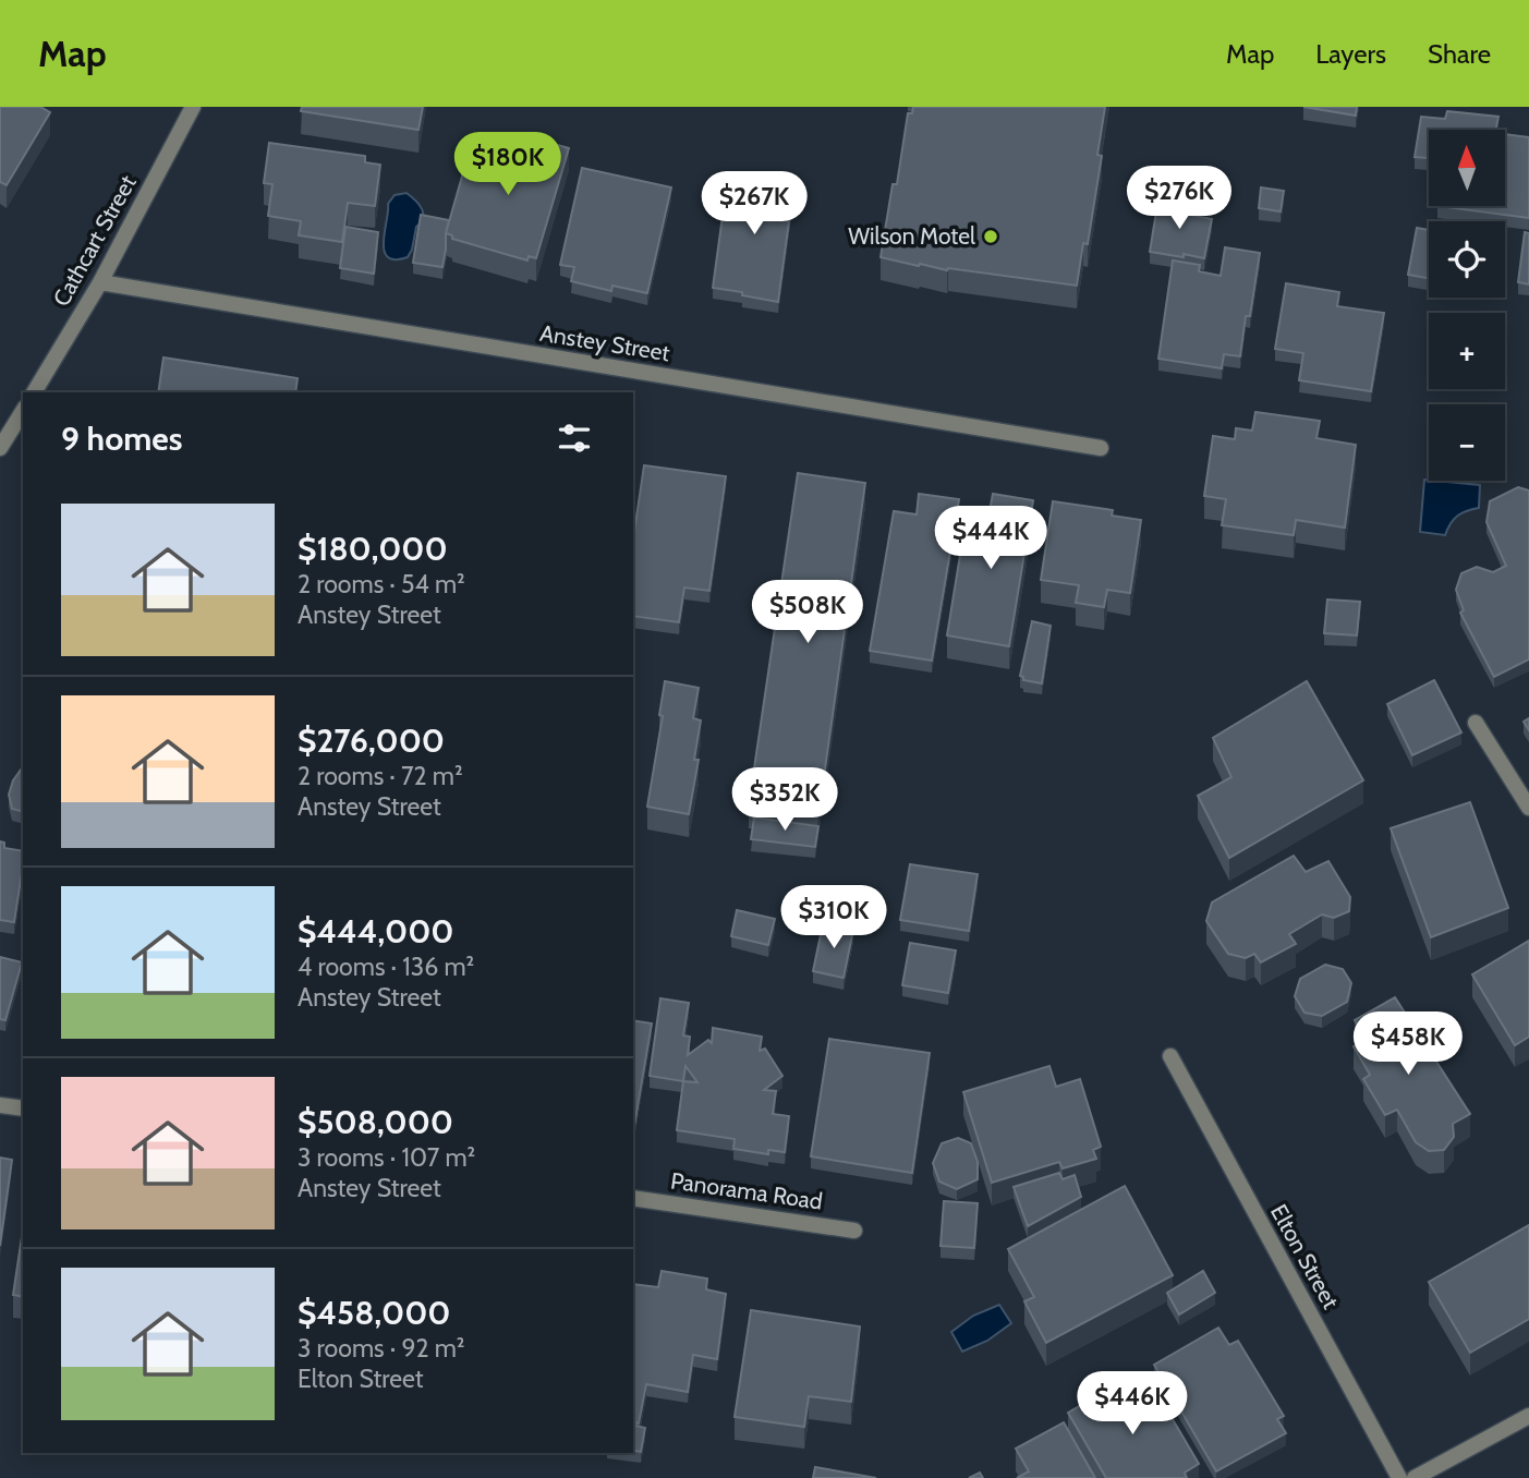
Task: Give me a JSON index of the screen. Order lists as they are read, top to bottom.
{
  "streets": {
    "street": [
      "Cathcart Street",
      "Anstey Street",
      "Panorama Road",
      "Elton Street"
    ]
  },
  "crossings": [
    ["Cathcart Street", "Anstey Street"]
  ],
  "places": ["Wilson Motel"],
  "north": "top",
  "page": {
    "header": "Map",
    "nav": ["Map", "Layers", "Share"],
    "map_buttons": ["+", "−"],
    "price": [
      "$180K",
      "$276K",
      "$267K",
      "$444K",
      "$508K",
      "$352K",
      "$310K",
      "$458K",
      "$446K"
    ],
    "heading": "9 homes",
    "list": [
      {
        "name": "$180,000",
        "note": "2 rooms · 54 m² · Anstey Street"
      },
      {
        "name": "$276,000",
        "note": "2 rooms · 72 m² · Anstey Street"
      },
      {
        "name": "$444,000",
        "note": "4 rooms · 136 m² · Anstey Street"
      },
      {
        "name": "$508,000",
        "note": "3 rooms · 107 m² · Anstey Street"
      },
      {
        "name": "$458,000",
        "note": "3 rooms · 92 m² · Elton Street"
      }
    ]
  }
}
